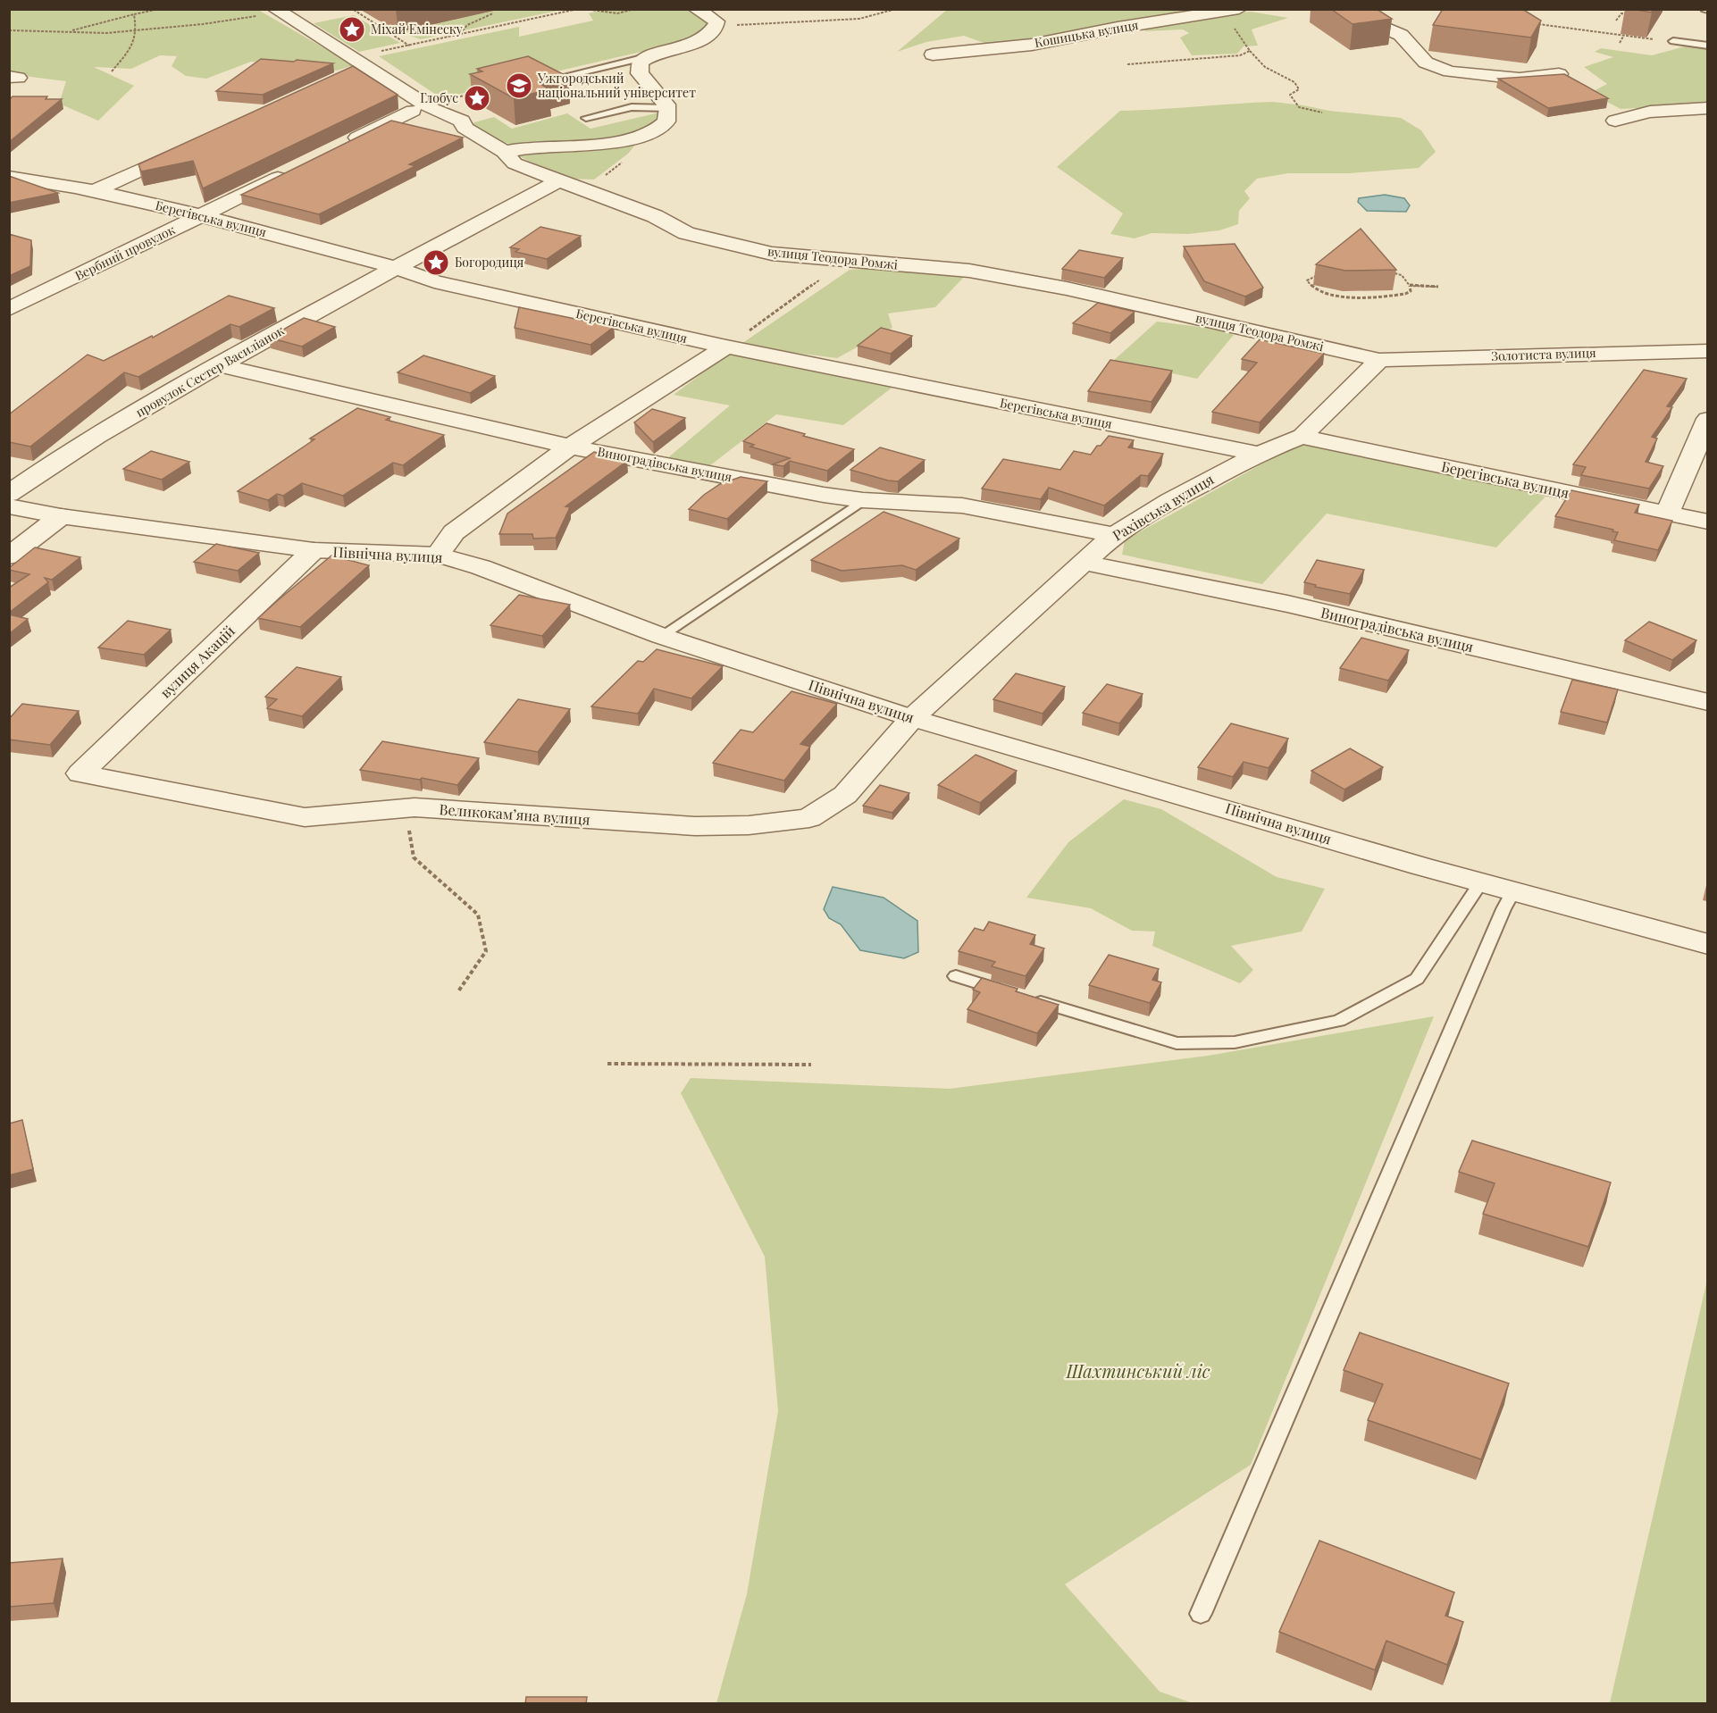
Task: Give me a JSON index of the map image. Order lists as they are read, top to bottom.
{
  "streets": {
    "street": [
      "Кошицька вулиця",
      "Берегівська вулиця",
      "Вербний провулок",
      "вулиця Теодора Ромжі",
      "Золотиста вулиця",
      "провулок Сестер Василіанок",
      "Виноградівська вулиця",
      "Рахівська вулиця",
      "Північна вулиця",
      "вулиця Акацій",
      "Великокамʼяна вулиця"
    ]
  },
  "crossings": [
    ["Берегівська вулиця", "Вербний провулок"],
    ["Берегівська вулиця", "провулок Сестер Василіанок"],
    ["Берегівська вулиця", "Рахівська вулиця"],
    ["вулиця Теодора Ромжі", "Золотиста вулиця"],
    ["вулиця Теодора Ромжі", "провулок Сестер Василіанок"],
    ["вулиця Теодора Ромжі", "Рахівська вулиця"],
    ["Золотиста вулиця", "Рахівська вулиця"],
    ["провулок Сестер Василіанок", "Виноградівська вулиця"],
    ["Виноградівська вулиця", "Рахівська вулиця"],
    ["Рахівська вулиця", "Північна вулиця"],
    ["Рахівська вулиця", "Великокамʼяна вулиця"],
    ["Північна вулиця", "вулиця Акацій"],
    ["Північна вулиця", "Великокамʼяна вулиця"],
    ["вулиця Акацій", "Великокамʼяна вулиця"]
  ],
  "parks": ["Шахтинський ліс"],
  "places": {
    "place": ["Міхай Емінеску", "Глобус", "Богородиця"],
    "school or university": ["Ужгородський національний університет"]
  }
}
